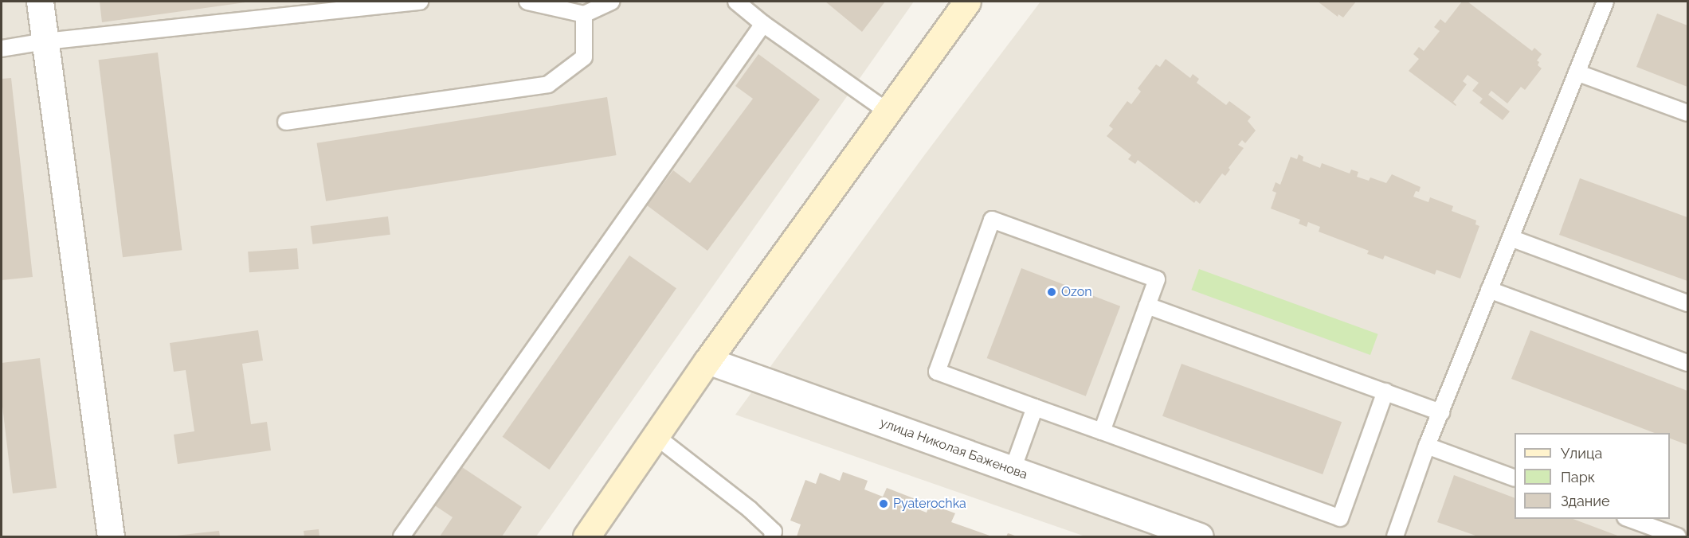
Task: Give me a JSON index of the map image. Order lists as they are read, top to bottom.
{
  "streets": {
    "street": ["улица Николая Баженова"]
  },
  "places": ["Ozon", "Pyaterochka"],
  "legend": ["Улица", "Парк", "Здание"]
}
